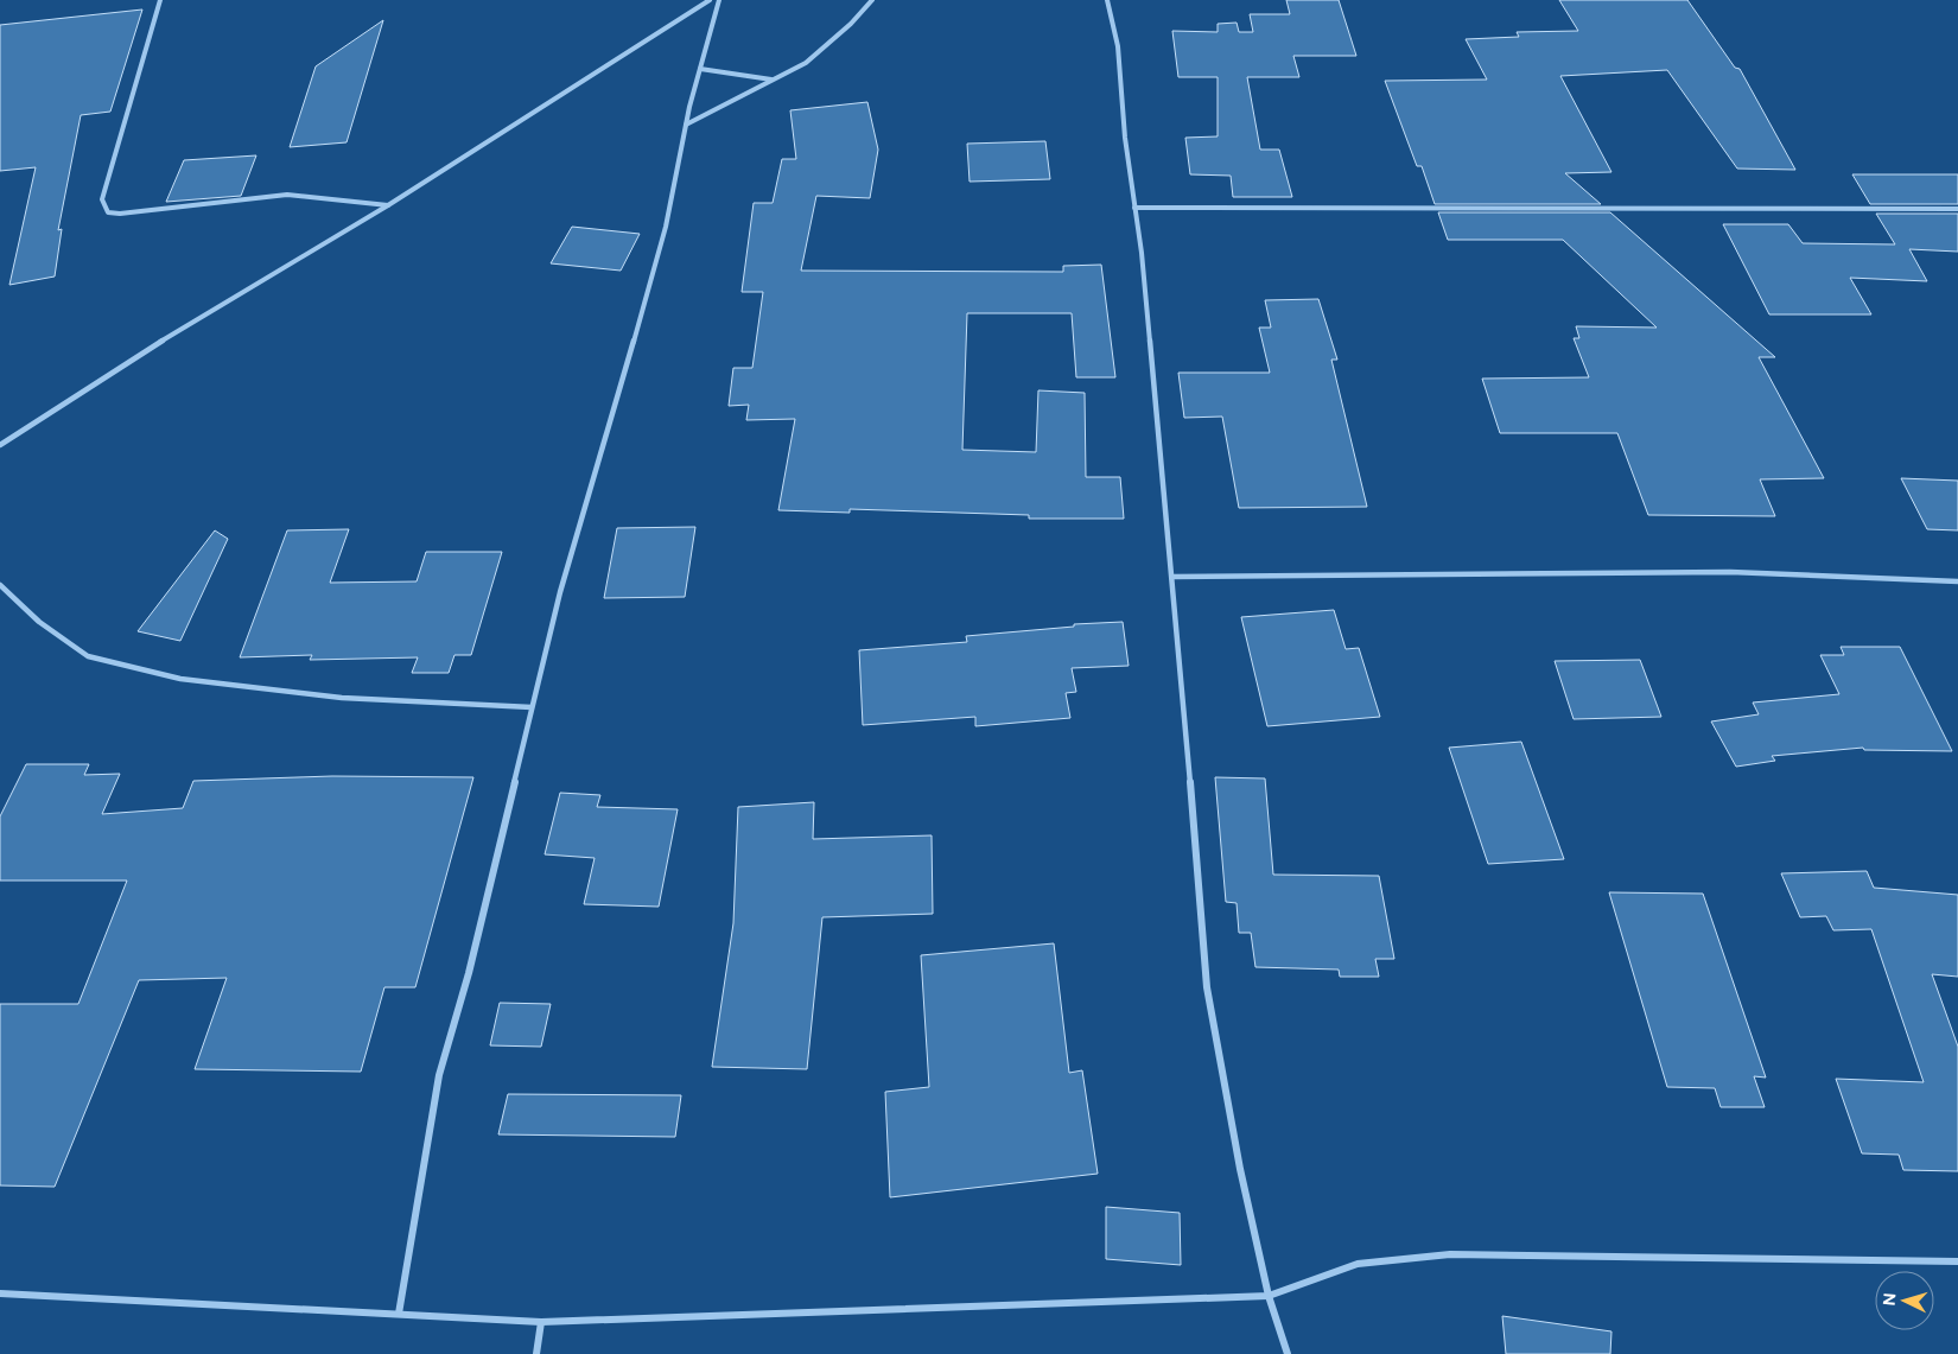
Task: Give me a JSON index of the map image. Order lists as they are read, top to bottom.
{
  "north": "left"
}
